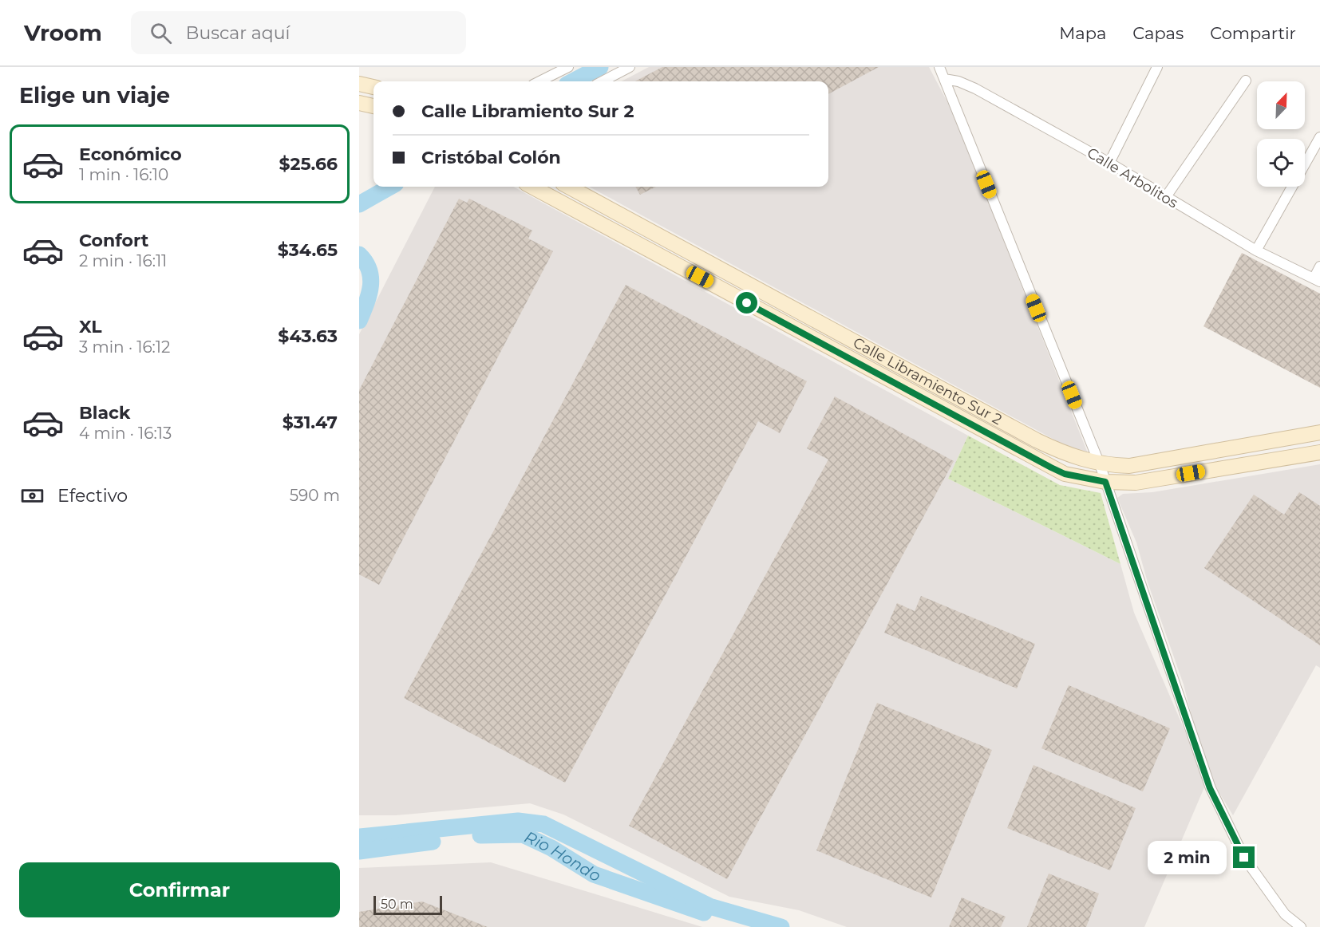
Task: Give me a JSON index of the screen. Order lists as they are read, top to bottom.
{
  "streets": {
    "main road": ["Calle Libramiento Sur 2"],
    "street": ["Calle Arbolitos"]
  },
  "water": ["Rio Hondo"],
  "scale_bar": "50 m",
  "north": "top right",
  "page": {
    "header": "Vroom",
    "search": "Buscar aquí",
    "nav": ["Mapa", "Capas", "Compartir"],
    "heading": "Elige un viaje",
    "banner": ["Calle Libramiento Sur 2", "Cristóbal Colón"],
    "list": [
      {
        "name": "Económico",
        "note": "1 min · 16:10",
        "value": "$25.66"
      },
      {
        "name": "Confort",
        "note": "2 min · 16:11",
        "value": "$34.65"
      },
      {
        "name": "XL",
        "note": "3 min · 16:12",
        "value": "$43.63"
      },
      {
        "name": "Black",
        "note": "4 min · 16:13",
        "value": "$31.47"
      }
    ],
    "pay": ["Efectivo", "590 m"],
    "bubble": "2 min",
    "buttons": "Confirmar",
    "scale": "50 m"
  }
}
